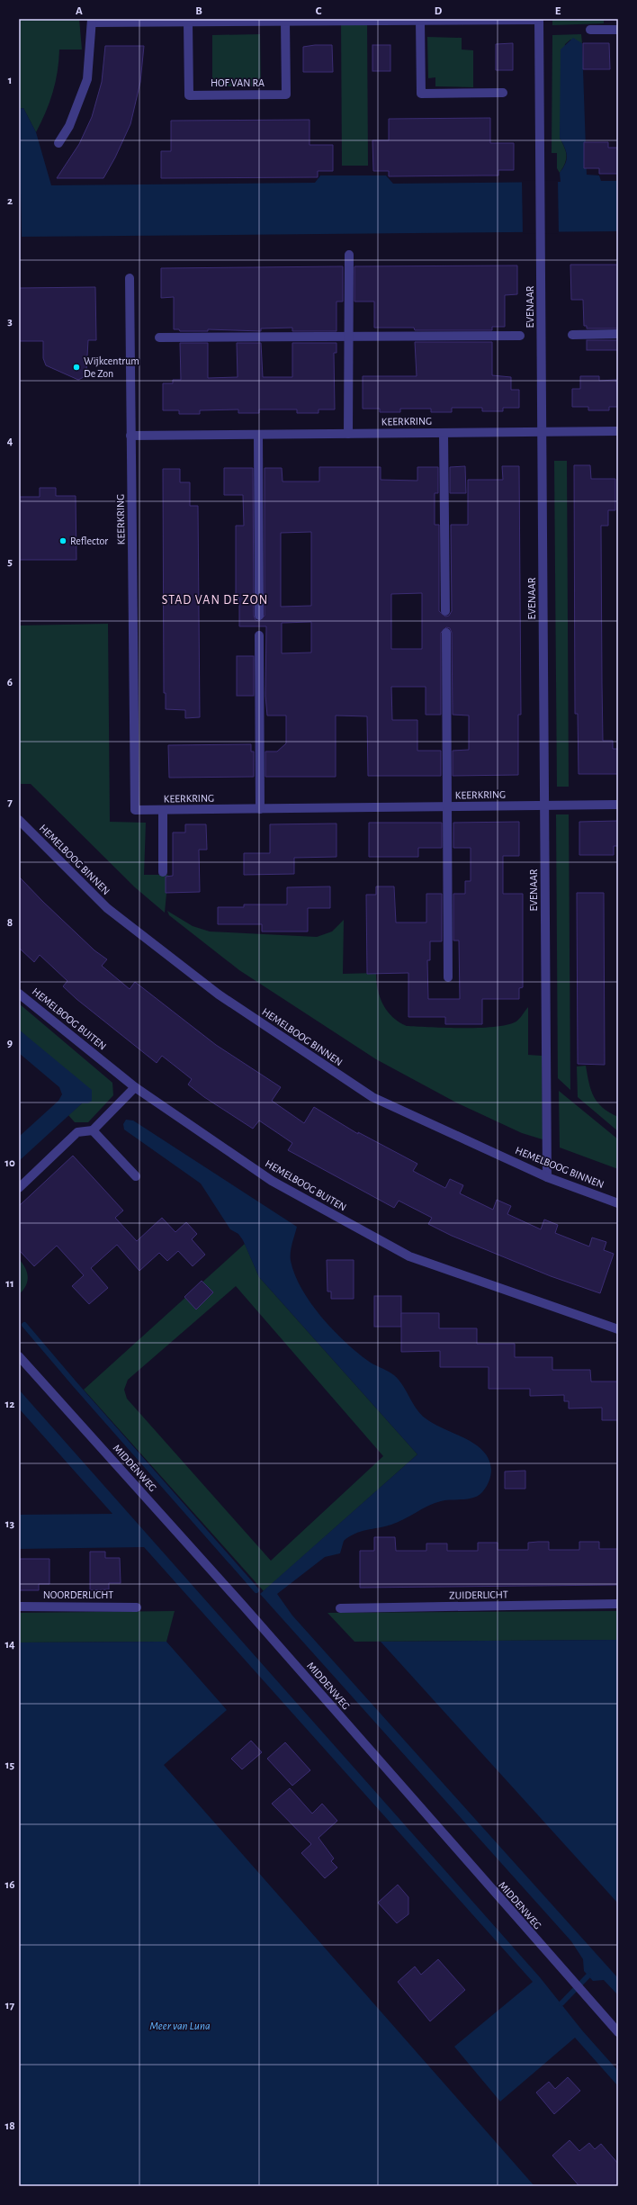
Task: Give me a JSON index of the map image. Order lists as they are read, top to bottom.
{
  "streets": {
    "street": [
      "HOF VAN RA",
      "EVENAAR",
      "KEERKRING",
      "HEMELBOOG BINNEN",
      "HEMELBOOG BUITEN",
      "MIDDENWEG",
      "NOORDERLICHT",
      "ZUIDERLICHT"
    ]
  },
  "crossings": [
    ["EVENAAR", "KEERKRING"],
    ["EVENAAR", "HEMELBOOG BINNEN"]
  ],
  "districts": ["STAD VAN DE ZON"],
  "water": ["Meer van Luna"],
  "places": ["Wijkcentrum De Zon", "Reflector"],
  "grid": {
    "columns": [
      "A",
      "B",
      "C",
      "D",
      "E"
    ],
    "rows": [
      "1",
      "2",
      "3",
      "4",
      "5",
      "6",
      "7",
      "8",
      "9",
      "10",
      "11",
      "12",
      "13",
      "14",
      "15",
      "16",
      "17",
      "18"
    ]
  }
}
